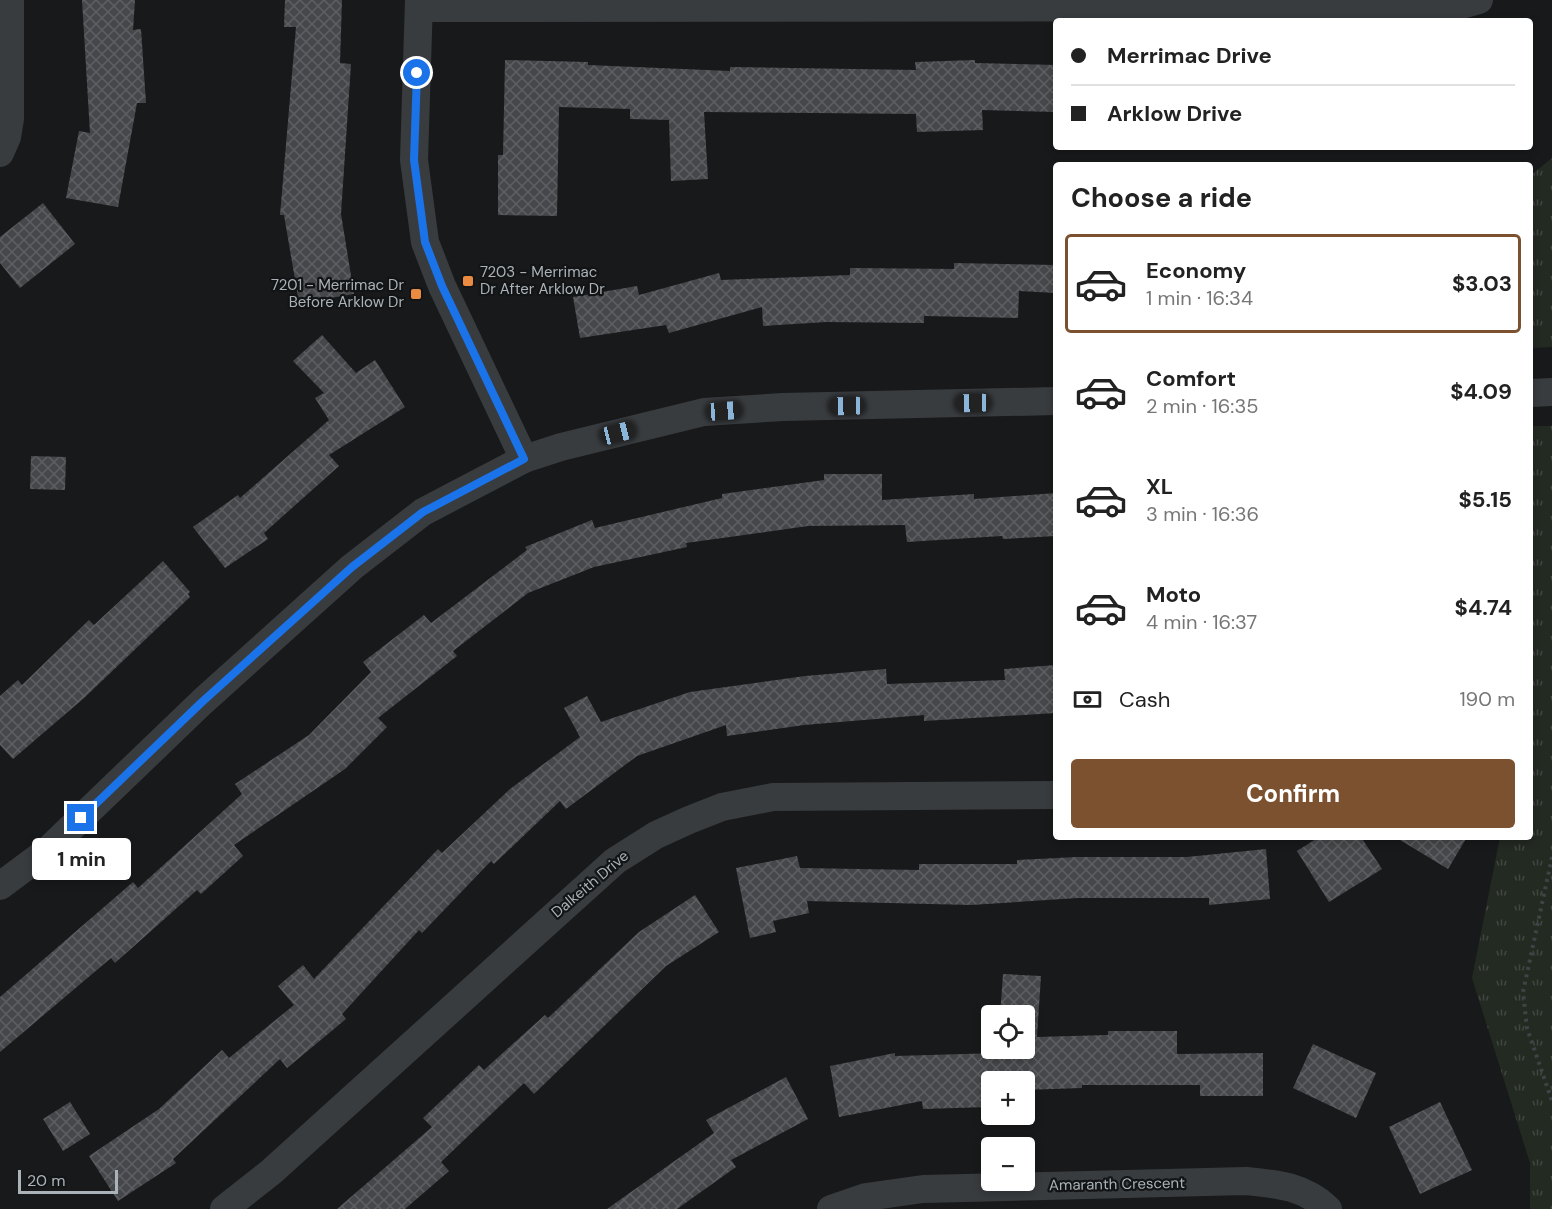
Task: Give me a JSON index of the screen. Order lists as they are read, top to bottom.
{
  "streets": {
    "street": ["Dalkeith Drive", "Amaranth Crescent"]
  },
  "places": {
    "transit": ["7203 - Merrimac Dr After Arklow Dr", "7201 - Merrimac Dr Before Arklow Dr"]
  },
  "scale_bar": "20 m",
  "page": {
    "banner": ["Merrimac Drive", "Arklow Drive"],
    "heading": "Choose a ride",
    "list": [
      {
        "name": "Economy",
        "note": "1 min · 16:34",
        "value": "$3.03"
      },
      {
        "name": "Comfort",
        "note": "2 min · 16:35",
        "value": "$4.09"
      },
      {
        "name": "XL",
        "note": "3 min · 16:36",
        "value": "$5.15"
      },
      {
        "name": "Moto",
        "note": "4 min · 16:37",
        "value": "$4.74"
      }
    ],
    "pay": ["Cash", "190 m"],
    "buttons": "Confirm",
    "bubble": "1 min",
    "map_buttons": ["+", "−"],
    "scale": "20 m"
  }
}
